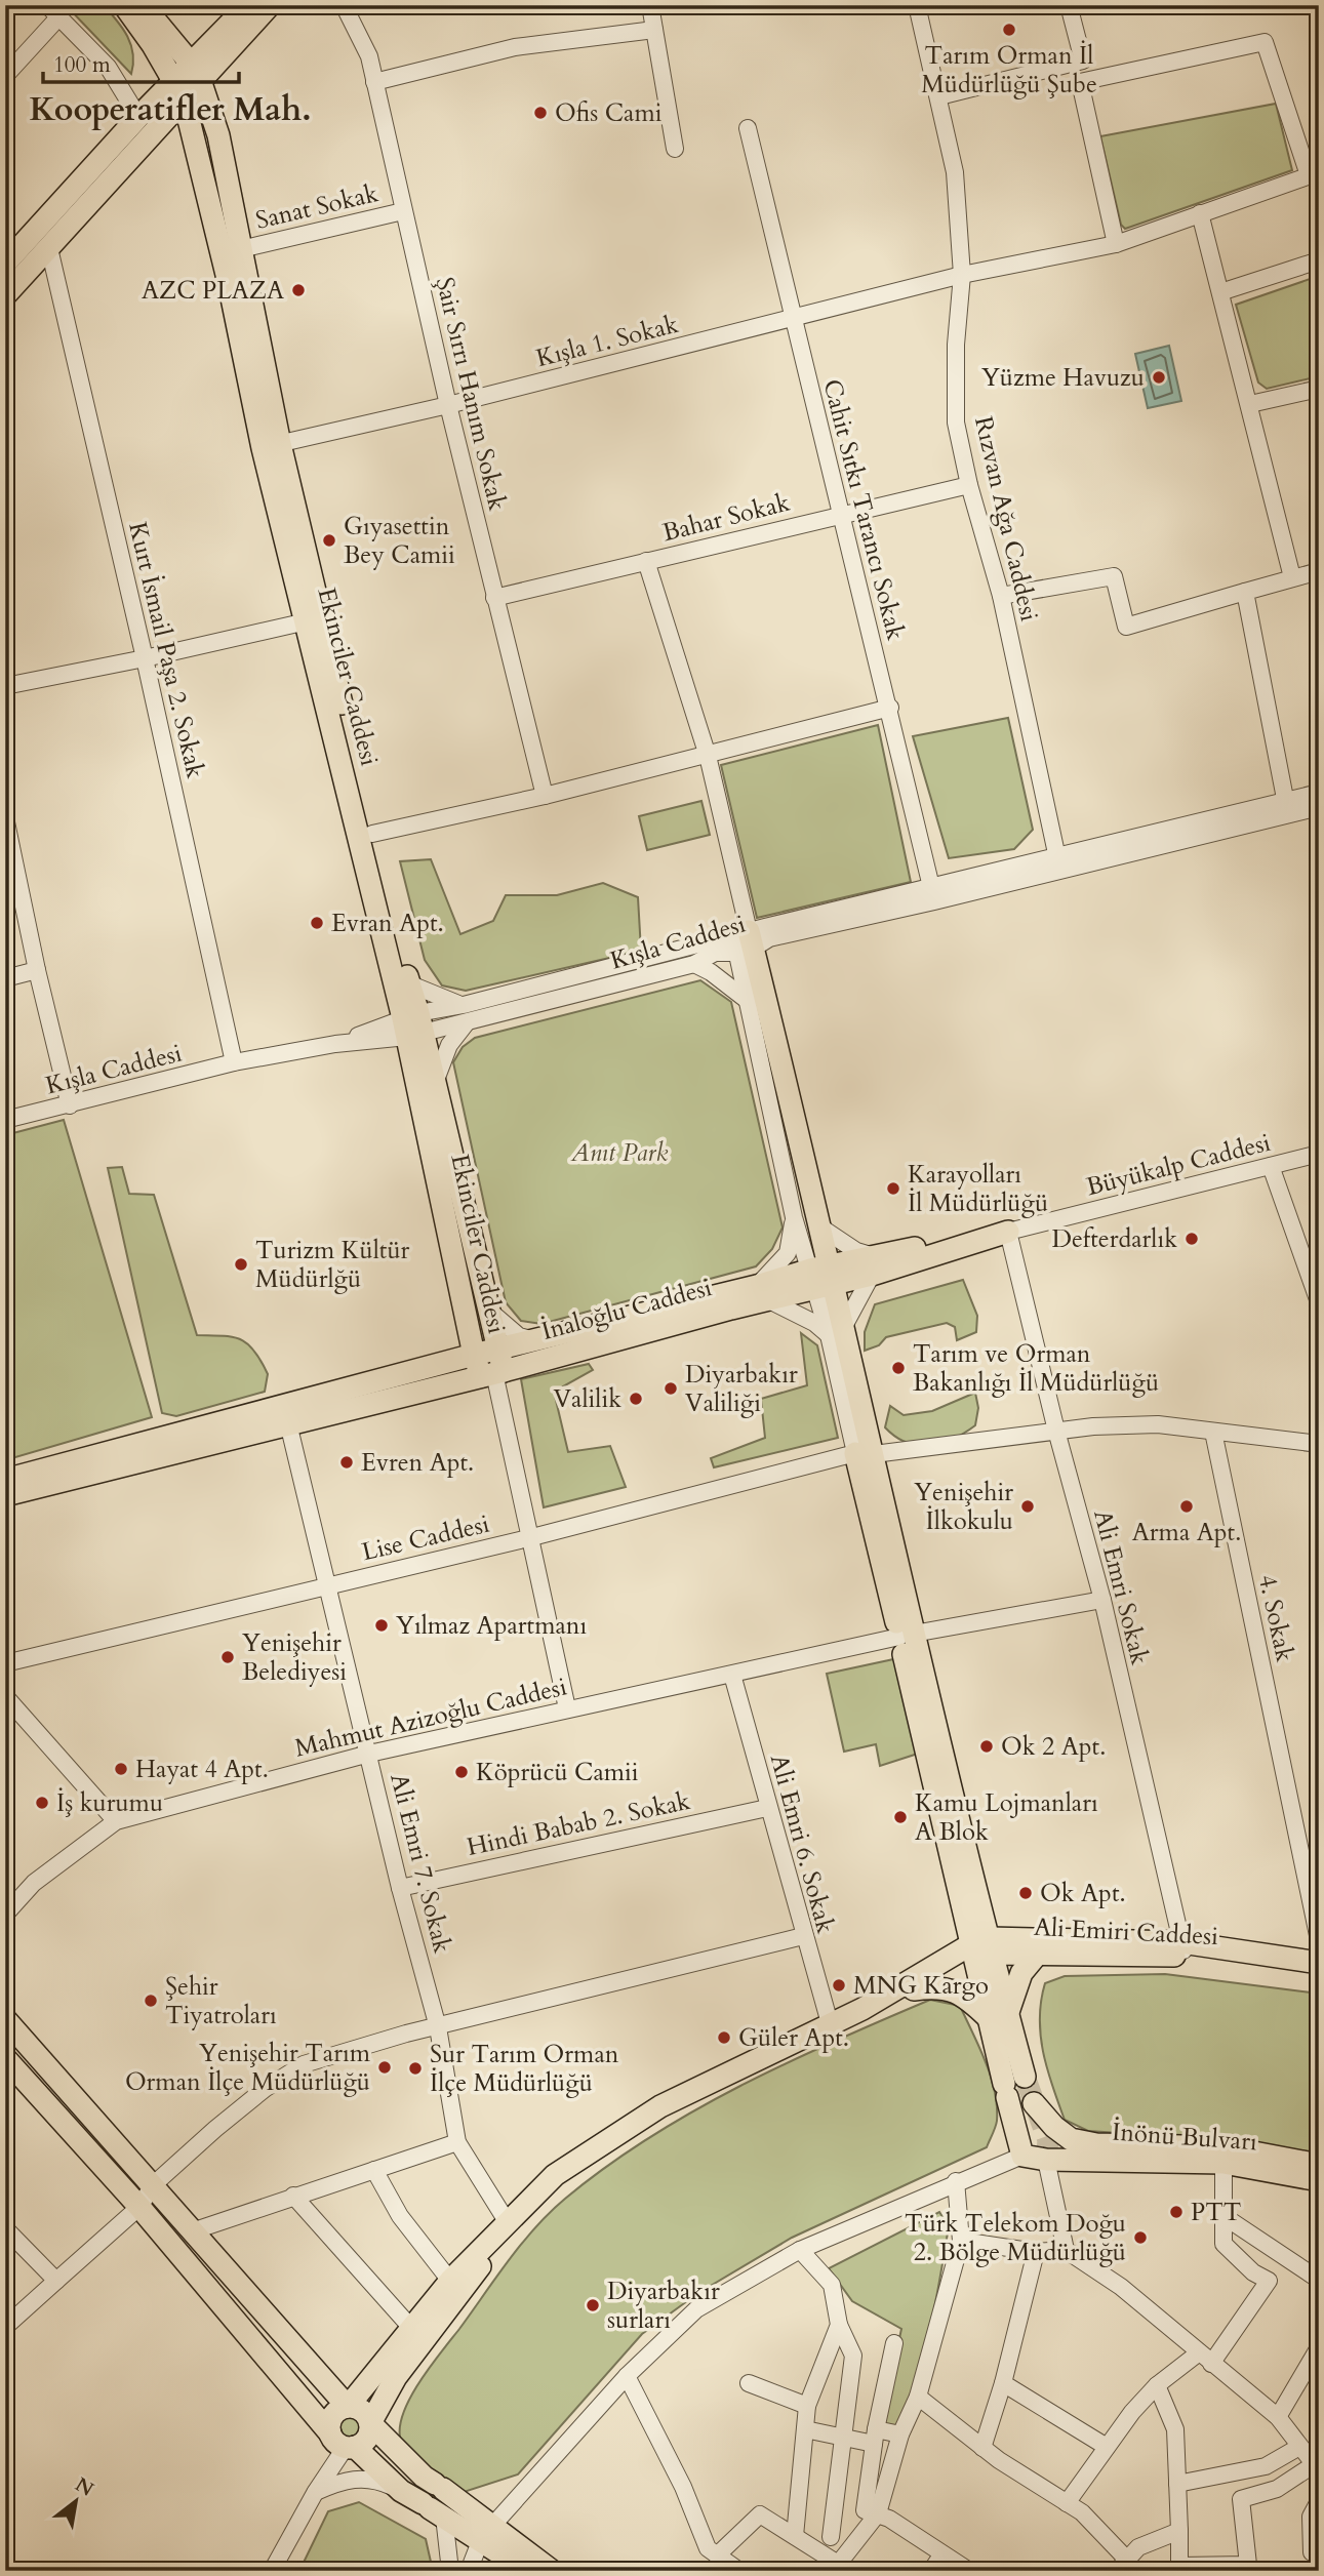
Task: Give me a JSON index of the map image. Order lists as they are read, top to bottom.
{
  "streets": {
    "main road": [
      "Ekinciler Caddesi",
      "İnaloğlu Caddesi",
      "Ali Emiri Caddesi",
      "İnönü Bulvarı"
    ],
    "street": [
      "Sanat Sokak",
      "Kışla 1. Sokak",
      "Şair Sırrı Hanım Sokak",
      "Cahit Sıtkı Tarancı Sokak",
      "Bahar Sokak",
      "Rızvan Ağa Caddesi",
      "Kurt İsmail Paşa 2. Sokak",
      "Kışla Caddesi",
      "Büyükalp Caddesi",
      "Lise Caddesi",
      "Ali Emri Sokak",
      "4. Sokak",
      "Mahmut Azizoğlu Caddesi",
      "Hindi Babab 2. Sokak",
      "Ali Emri 6. Sokak",
      "Ali Emri 7. Sokak"
    ]
  },
  "crossings": [
    ["Sanat Sokak", "Şair Sırrı Hanım Sokak"],
    ["Sanat Sokak", "Ekinciler Caddesi"],
    ["Kışla 1. Sokak", "Şair Sırrı Hanım Sokak"],
    ["Kışla 1. Sokak", "Cahit Sıtkı Tarancı Sokak"],
    ["Kışla 1. Sokak", "Rızvan Ağa Caddesi"],
    ["Kışla 1. Sokak", "Ekinciler Caddesi"],
    ["Şair Sırrı Hanım Sokak", "Bahar Sokak"],
    ["Cahit Sıtkı Tarancı Sokak", "Bahar Sokak"],
    ["Cahit Sıtkı Tarancı Sokak", "Kışla Caddesi"],
    ["Bahar Sokak", "Rızvan Ağa Caddesi"],
    ["Rızvan Ağa Caddesi", "Kışla Caddesi"],
    ["Kurt İsmail Paşa 2. Sokak", "Kışla Caddesi"],
    ["Ekinciler Caddesi", "Kışla Caddesi"],
    ["Ekinciler Caddesi", "İnaloğlu Caddesi"],
    ["Ekinciler Caddesi", "Lise Caddesi"],
    ["Ekinciler Caddesi", "Mahmut Azizoğlu Caddesi"],
    ["Büyükalp Caddesi", "Ali Emri Sokak"],
    ["İnaloğlu Caddesi", "Ali Emri 7. Sokak"],
    ["Lise Caddesi", "Ali Emri Sokak"],
    ["Lise Caddesi", "4. Sokak"],
    ["Lise Caddesi", "Ali Emri 7. Sokak"],
    ["Ali Emri Sokak", "Mahmut Azizoğlu Caddesi"],
    ["Ali Emri Sokak", "Ali Emiri Caddesi"],
    ["Mahmut Azizoğlu Caddesi", "Ali Emri 6. Sokak"],
    ["Mahmut Azizoğlu Caddesi", "Ali Emri 7. Sokak"],
    ["Hindi Babab 2. Sokak", "Ali Emri 6. Sokak"],
    ["Hindi Babab 2. Sokak", "Ali Emri 7. Sokak"]
  ],
  "districts": ["Kooperatifler Mah."],
  "parks": ["Anıt Park"],
  "places": [
    "Tarım Orman İl Müdürlüğü Şube",
    "Ofis Cami",
    "AZC PLAZA",
    "Yüzme Havuzu",
    "Gıyasettin Bey Camii",
    "Evran Apt.",
    "Karayolları İl Müdürlüğü",
    "Defterdarlık",
    "Turizm Kültür Müdürlğü",
    "Tarım ve Orman Bakanlığı İl Müdürlüğü",
    "Diyarbakır Valiliği",
    "Valilik",
    "Evren Apt.",
    "Yenişehir İlkokulu",
    "Arma Apt.",
    "Yılmaz Apartmanı",
    "Yenişehir Belediyesi",
    "Ok 2 Apt.",
    "Hayat 4 Apt.",
    "Köprücü Camii",
    "İş kurumu",
    "Kamu Lojmanları A Blok",
    "Ok Apt.",
    "MNG Kargo",
    "Şehir Tiyatroları",
    "Güler Apt.",
    "Yenişehir Tarım Orman İlçe Müdürlüğü",
    "Sur Tarım Orman İlçe Müdürlüğü",
    "PTT",
    "Türk Telekom Doğu 2. Bölge Müdürlüğü",
    "Diyarbakır surları"
  ],
  "scale_bar": "100 m",
  "north": "top right"
}
